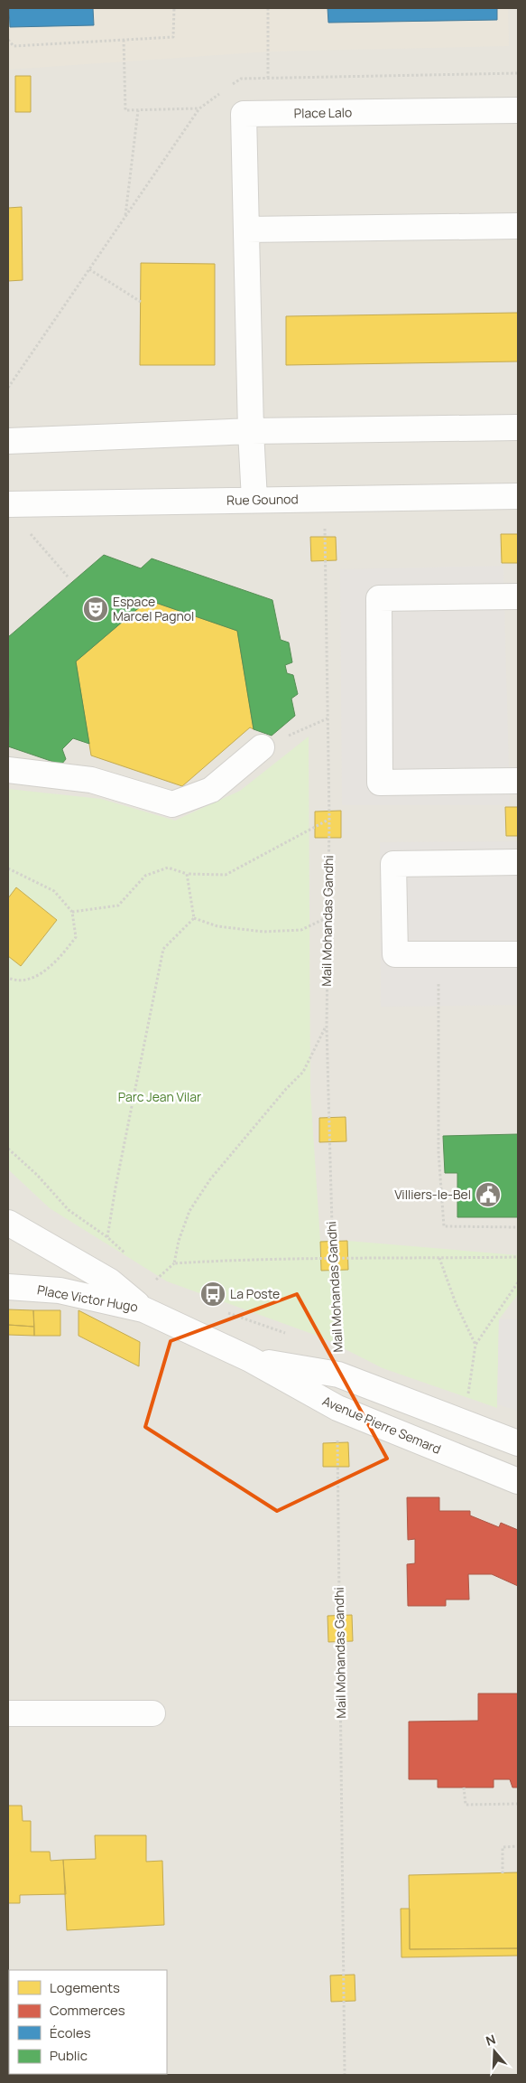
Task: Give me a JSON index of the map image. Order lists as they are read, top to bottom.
{
  "streets": {
    "street": [
      "Place Lalo",
      "Rue Gounod",
      "Place Victor Hugo",
      "Avenue Pierre Semard"
    ],
    "path": ["Mail Mohandas Gandhi"]
  },
  "crossings": [
    ["Place Lalo", "Rue Gounod"],
    ["Rue Gounod", "Mail Mohandas Gandhi"],
    ["Mail Mohandas Gandhi", "Avenue Pierre Semard"],
    ["Place Victor Hugo", "Avenue Pierre Semard"]
  ],
  "parks": ["Parc Jean Vilar"],
  "places": {
    "theatre": ["Espace Marcel Pagnol"],
    "public building": ["Villiers-le-Bel"],
    "bus stop": ["La Poste"]
  },
  "legend": [
    "Logements",
    "Commerces",
    "Écoles",
    "Public"
  ],
  "north": "top"
}
